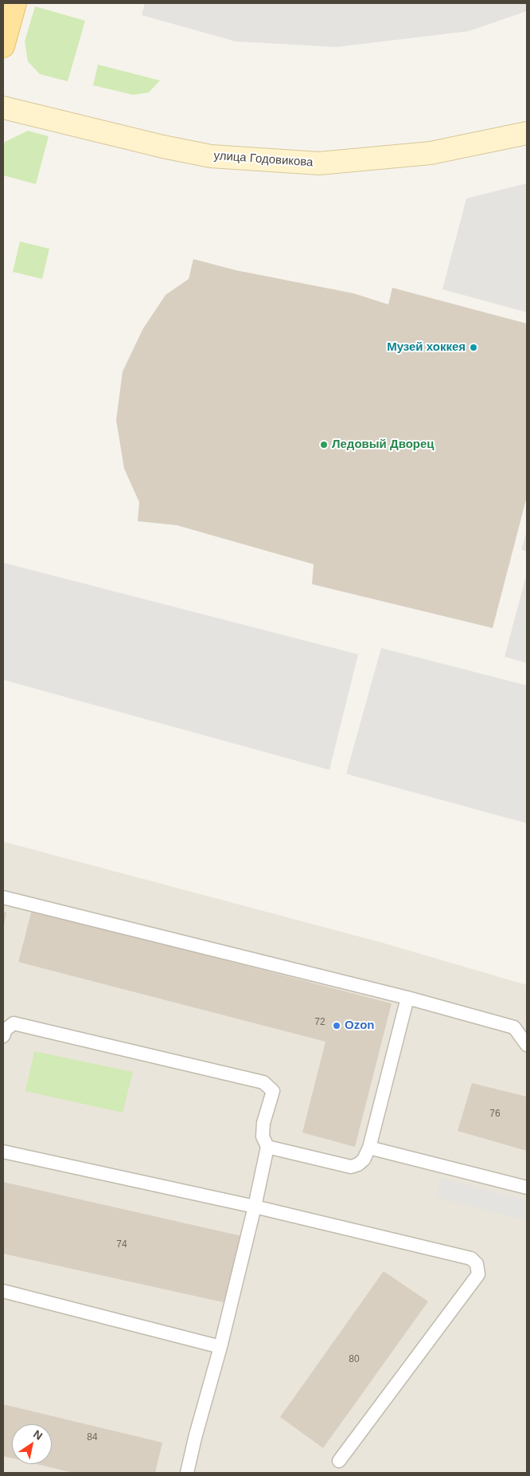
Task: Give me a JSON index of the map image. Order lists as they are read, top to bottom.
{
  "streets": {
    "street": ["улица Годовикова"]
  },
  "places": ["Музей хоккея", "Ледовый Дворец", "Ozon"],
  "house_numbers": [
    "72",
    "76",
    "74",
    "80",
    "84"
  ],
  "north": "top right"
}
